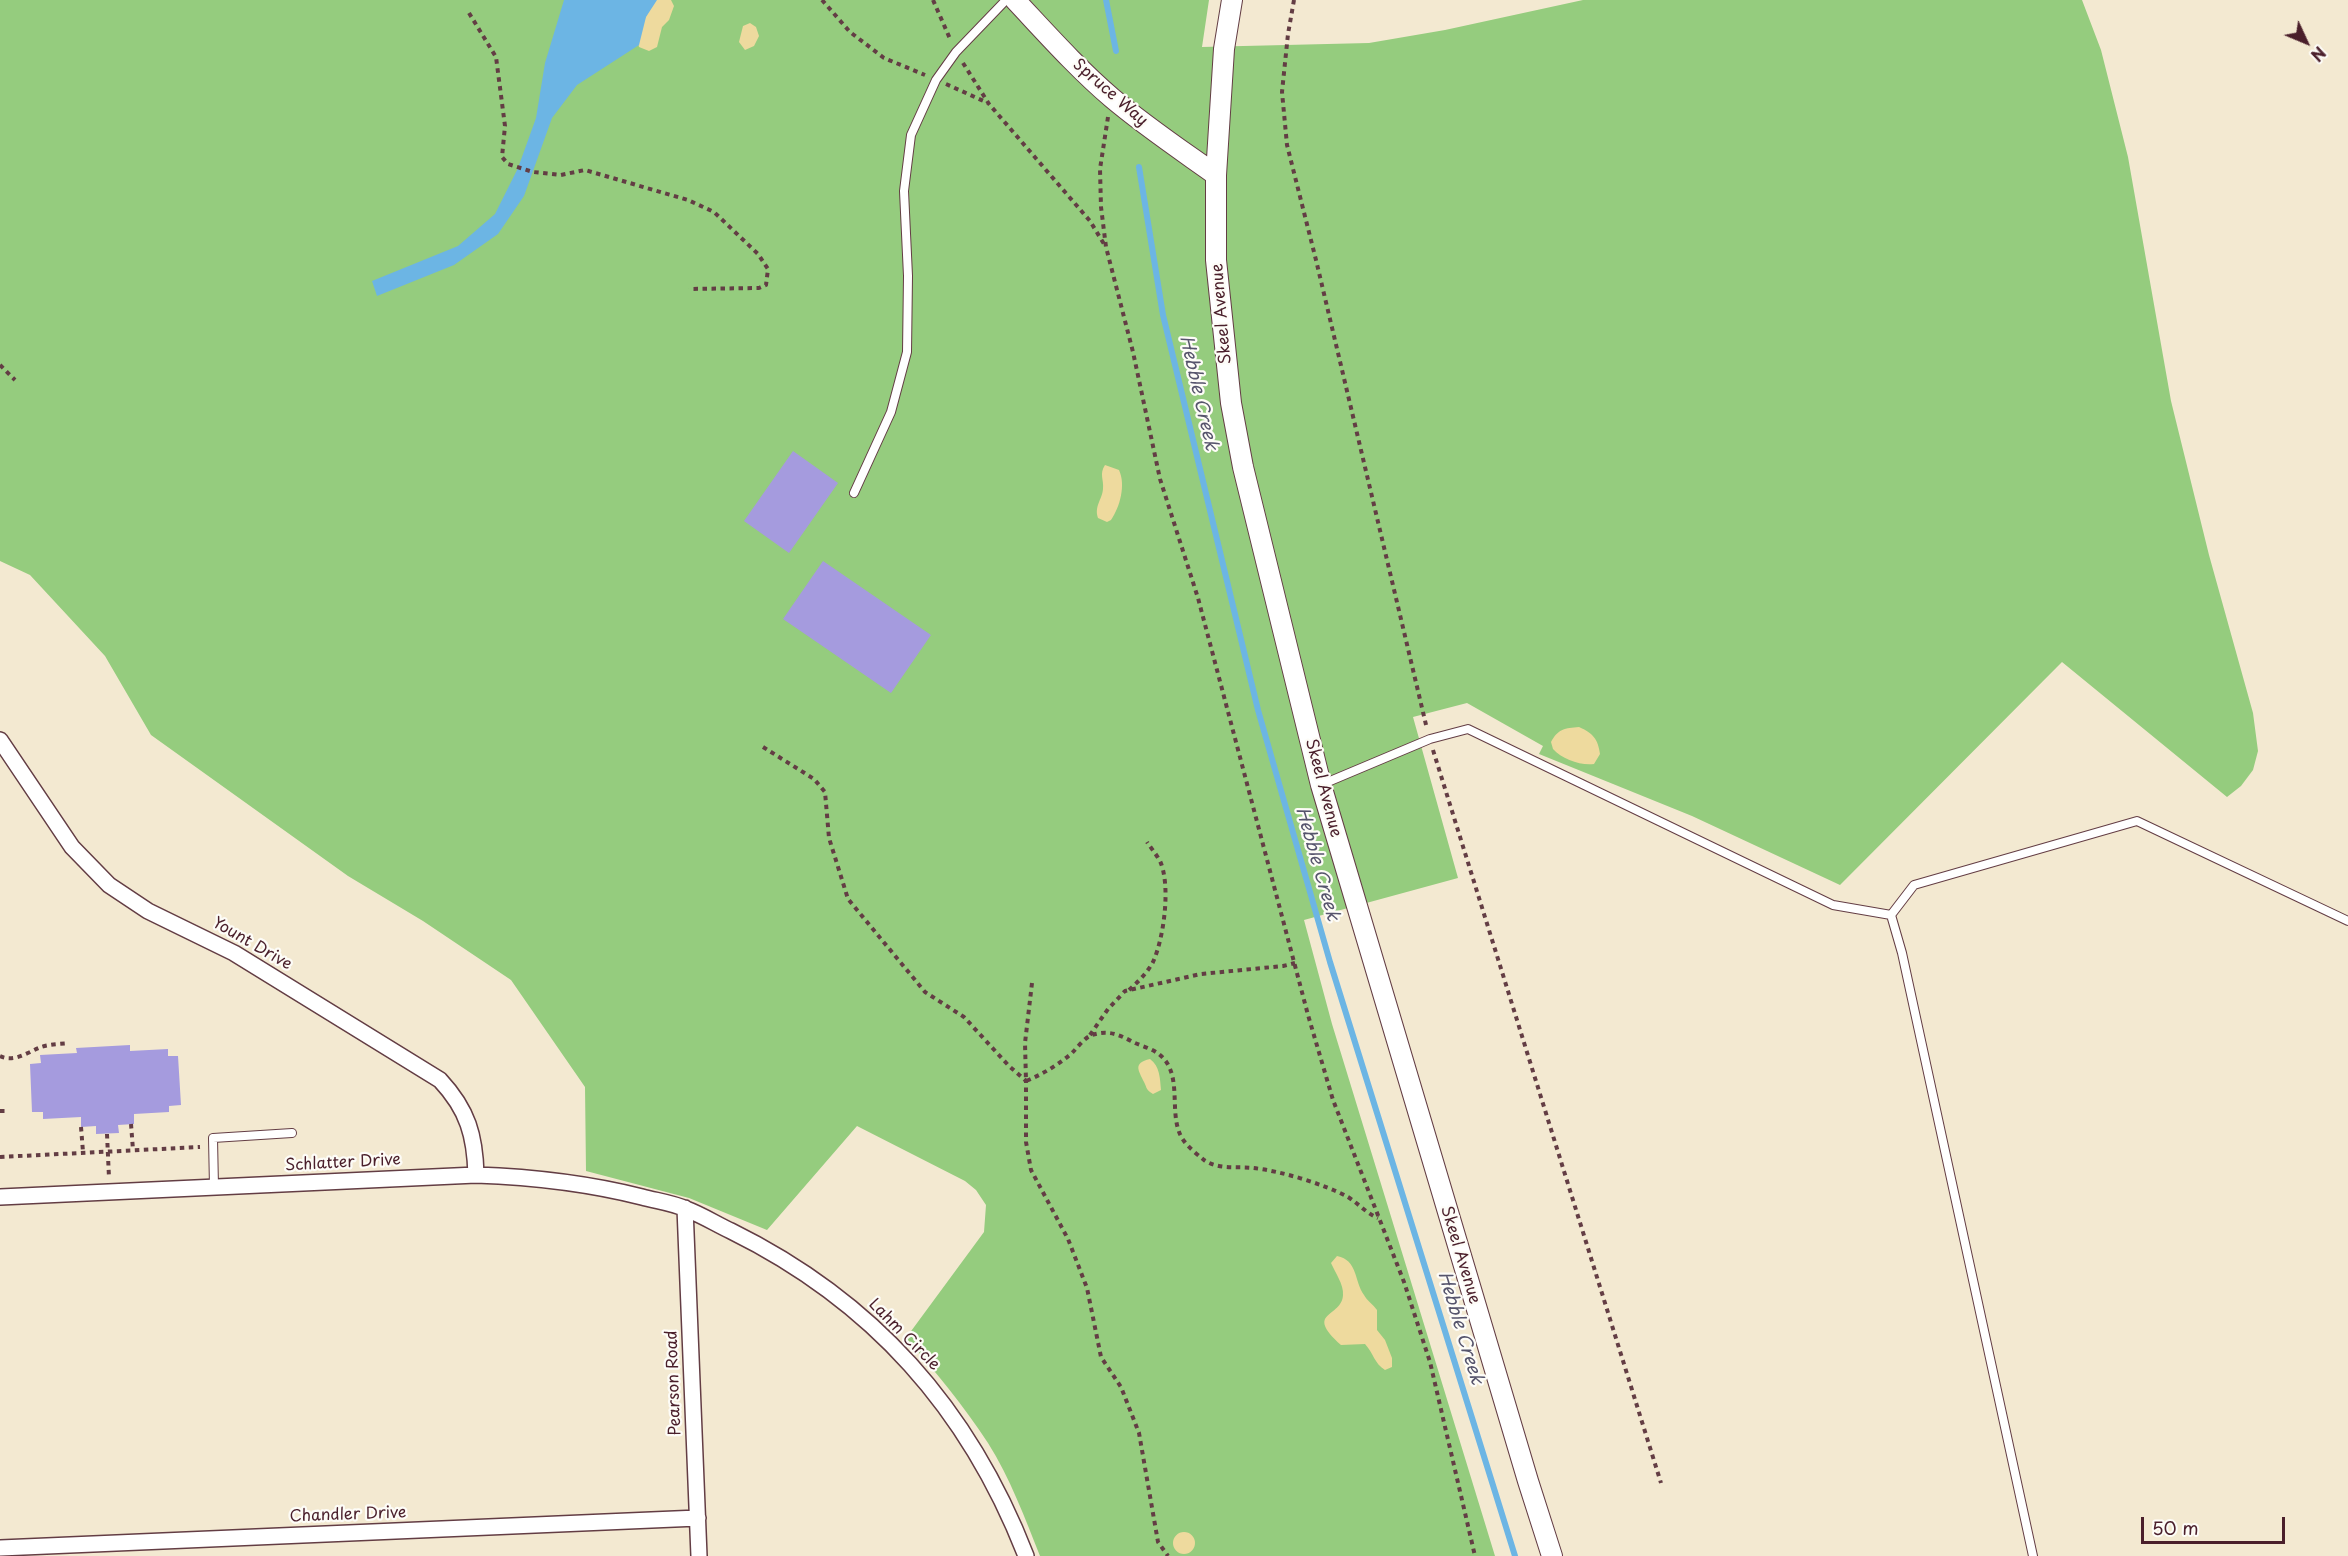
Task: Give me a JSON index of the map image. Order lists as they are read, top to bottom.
{
  "streets": {
    "street": [
      "Spruce Way",
      "Skeel Avenue",
      "Yount Drive",
      "Schlatter Drive",
      "Lahm Circle",
      "Pearson Road",
      "Chandler Drive"
    ]
  },
  "crossings": [
    ["Spruce Way", "Skeel Avenue"],
    ["Yount Drive", "Schlatter Drive"],
    ["Schlatter Drive", "Lahm Circle"],
    ["Schlatter Drive", "Pearson Road"],
    ["Lahm Circle", "Pearson Road"],
    ["Pearson Road", "Chandler Drive"]
  ],
  "water": ["Hebble Creek"],
  "scale_bar": "50 m",
  "north": "bottom right"
}
